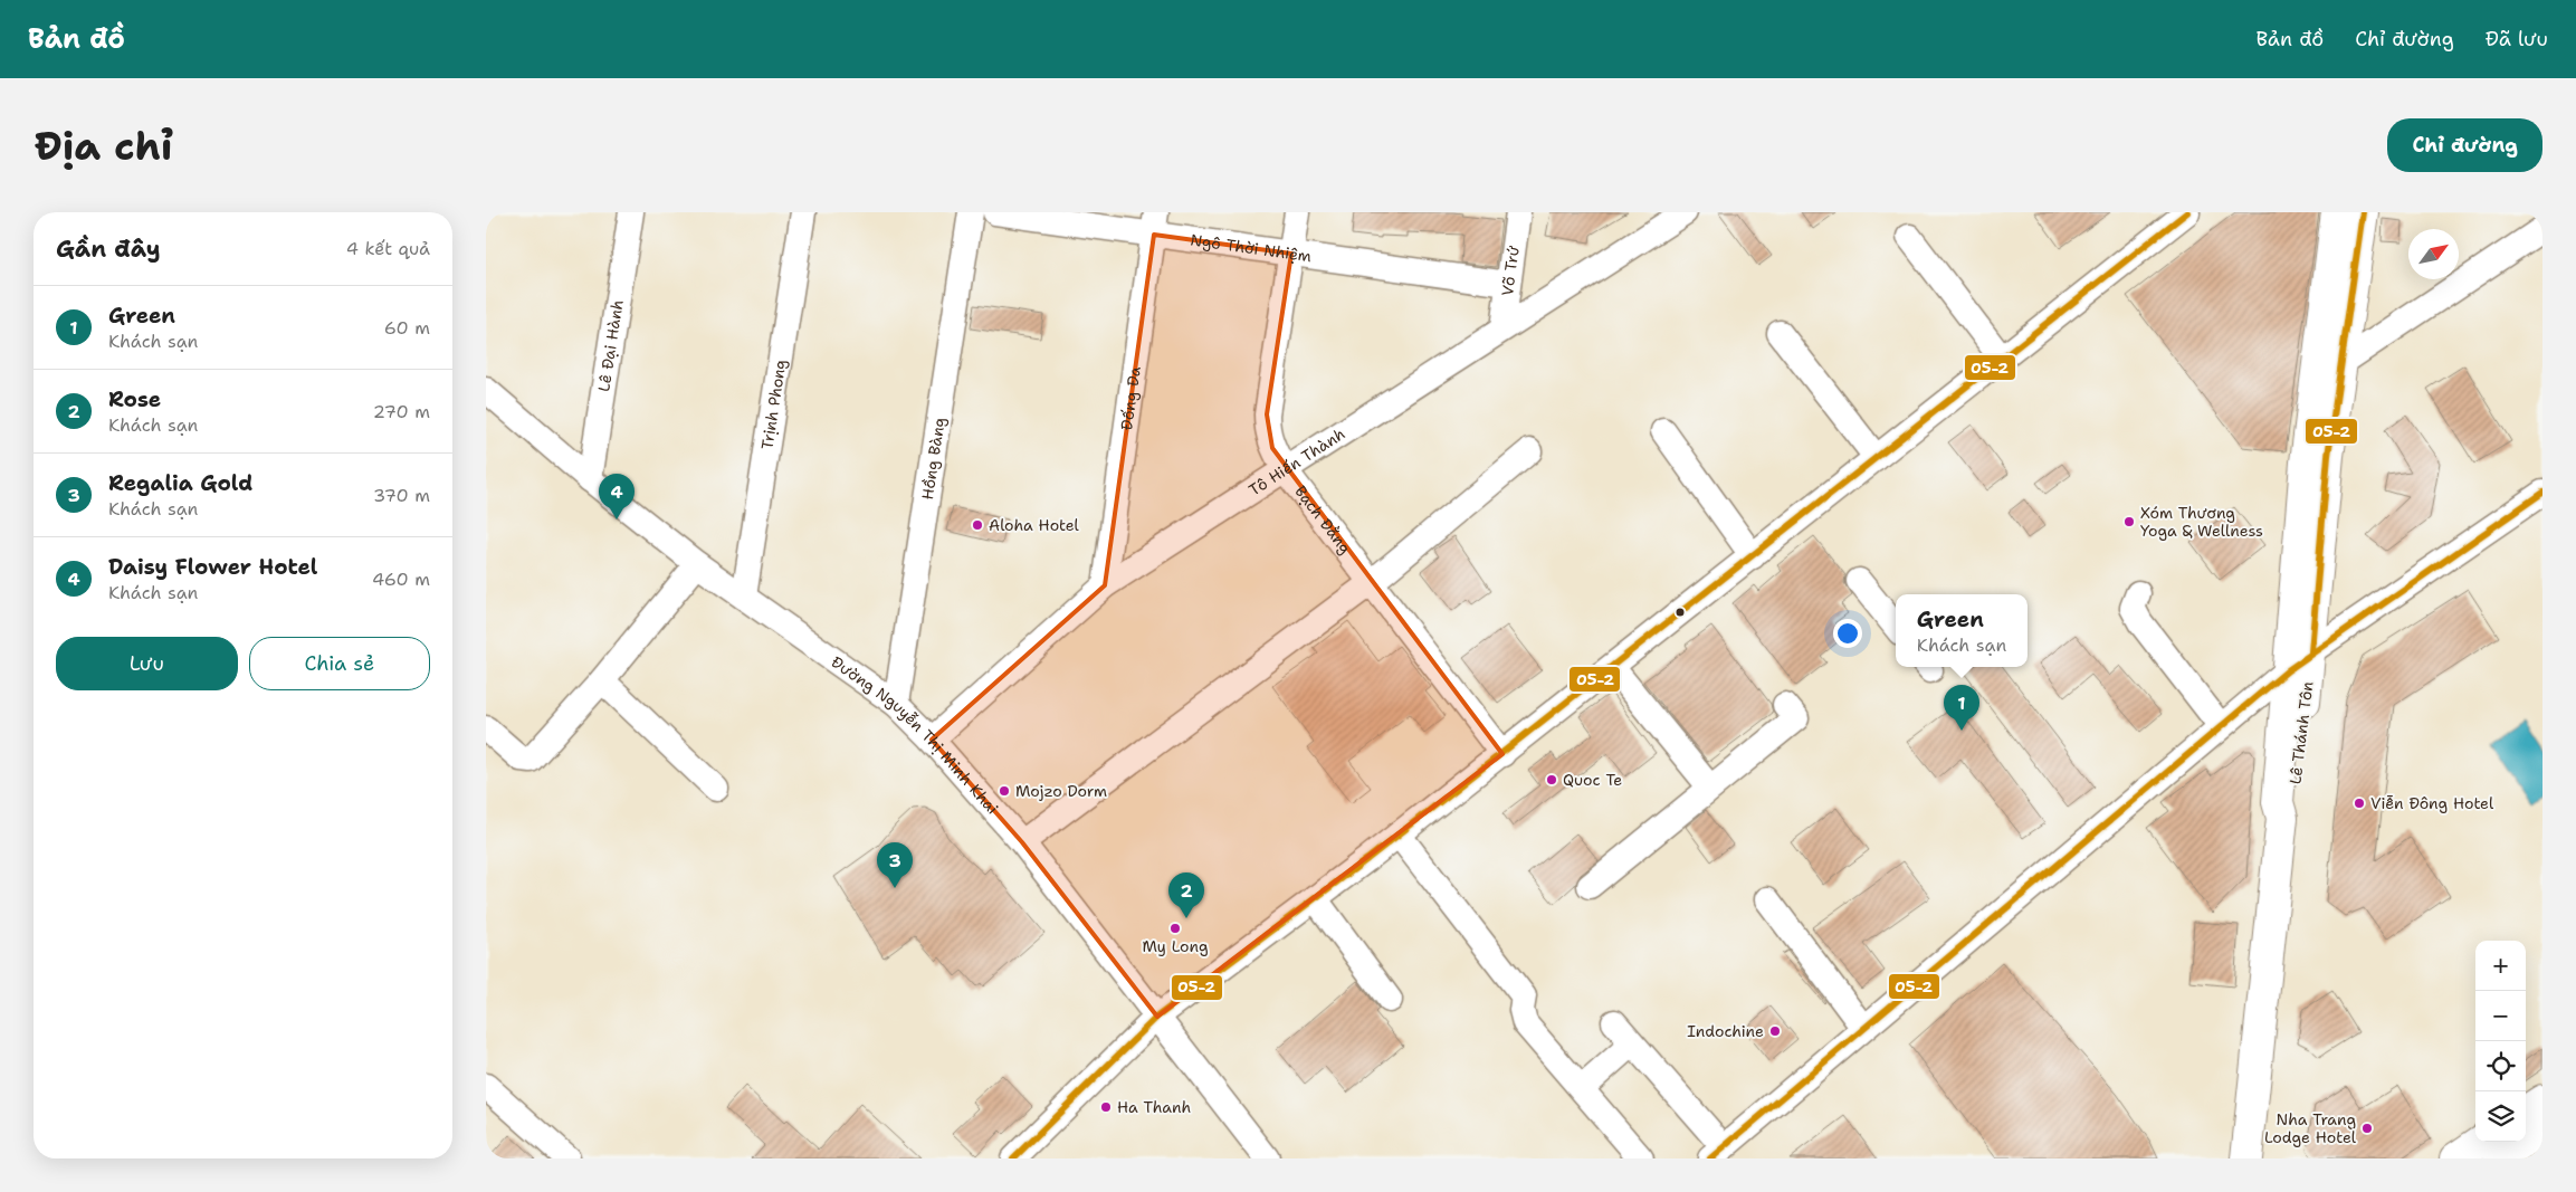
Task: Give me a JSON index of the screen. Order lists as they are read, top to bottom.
{
  "streets": {
    "main road": ["Lê Thánh Tôn"],
    "street": [
      "Ngô Thời Nhiệm",
      "Võ Trứ",
      "Lê Đại Hành",
      "Đống Đa",
      "Trịnh Phong",
      "Hồng Bàng",
      "Tô Hiến Thành",
      "Bạch Đằng",
      "Đường Nguyễn Thị Minh Khai"
    ]
  },
  "crossings": [
    ["Ngô Thời Nhiệm", "Võ Trứ"],
    ["Ngô Thời Nhiệm", "Đống Đa"],
    ["Ngô Thời Nhiệm", "Bạch Đằng"],
    ["Võ Trứ", "Tô Hiến Thành"],
    ["Lê Đại Hành", "Đường Nguyễn Thị Minh Khai"],
    ["Đống Đa", "Tô Hiến Thành"],
    ["Trịnh Phong", "Đường Nguyễn Thị Minh Khai"],
    ["Hồng Bàng", "Đường Nguyễn Thị Minh Khai"],
    ["Tô Hiến Thành", "Bạch Đằng"],
    ["Tô Hiến Thành", "Đường Nguyễn Thị Minh Khai"]
  ],
  "places": [
    "Xóm Thương Yoga & Wellness",
    "Aloha Hotel",
    "Quoc Te",
    "Mojzo Dorm",
    "Viễn Đông Hotel",
    "My Long",
    "Indochine",
    "Ha Thanh",
    "Nha Trang Lodge Hotel"
  ],
  "lines": ["transit line 05-2"],
  "north": "top right",
  "page": {
    "header": "Bản đồ",
    "nav": ["Bản đồ", "Chỉ đường", "Đã lưu"],
    "buttons": [
      "Chỉ đường",
      ["Lưu", "Chia sẻ"]
    ],
    "title": "Địa chỉ",
    "heading": ["Gần đây", "4 kết quả"],
    "list": [
      {
        "mark": "1",
        "name": "Green",
        "note": "Khách sạn",
        "value": "60 m"
      },
      {
        "mark": "2",
        "name": "Rose",
        "note": "Khách sạn",
        "value": "270 m"
      },
      {
        "mark": "3",
        "name": "Regalia Gold",
        "note": "Khách sạn",
        "value": "370 m"
      },
      {
        "mark": "4",
        "name": "Daisy Flower Hotel",
        "note": "Khách sạn",
        "value": "460 m"
      }
    ],
    "pins": [
      "4",
      "1",
      "3",
      "2"
    ],
    "popup": ["Green", "Khách sạn"],
    "map_buttons": ["+", "−"]
  }
}
